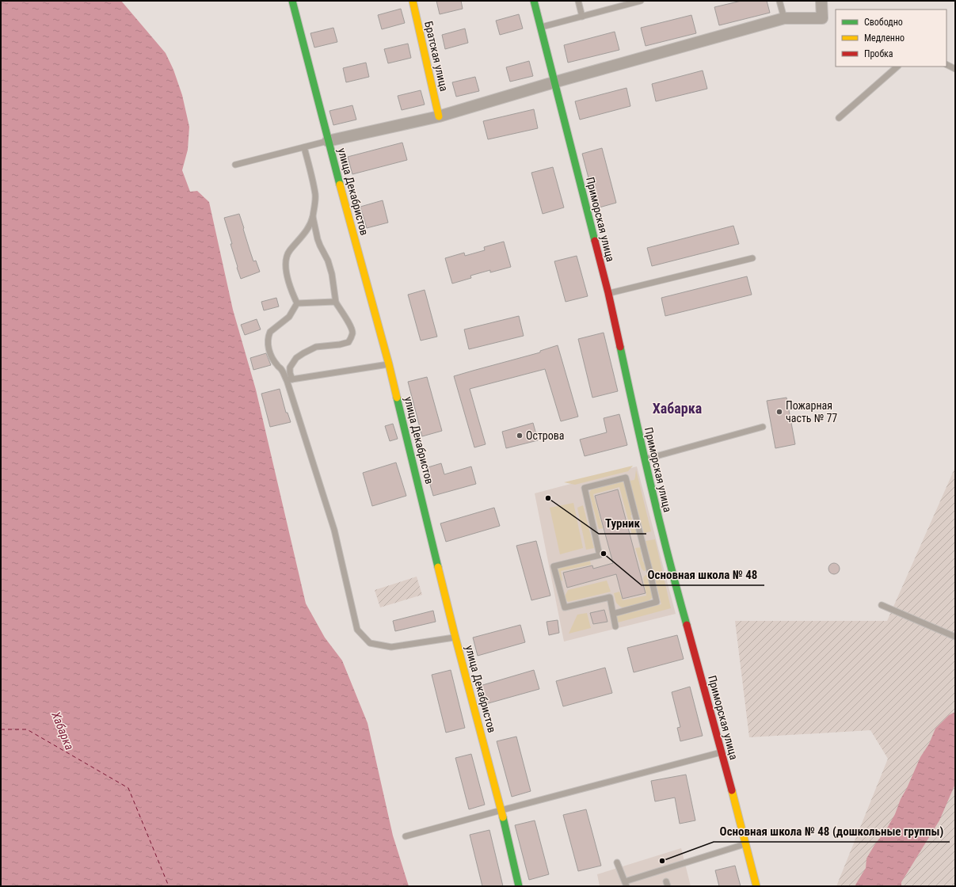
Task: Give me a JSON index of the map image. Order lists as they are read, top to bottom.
{
  "streets": {
    "street": ["Братская улица", "улица Декабристов", "Приморская улица"]
  },
  "districts": ["Хабарка"],
  "water": ["Хабарка"],
  "places": [
    "Пожарная часть № 77",
    "Острова",
    "Турник",
    "Основная школа № 48",
    "Основная школа № 48 (дошкольные группы)"
  ],
  "legend": ["Свободно", "Медленно", "Пробка"]
}
